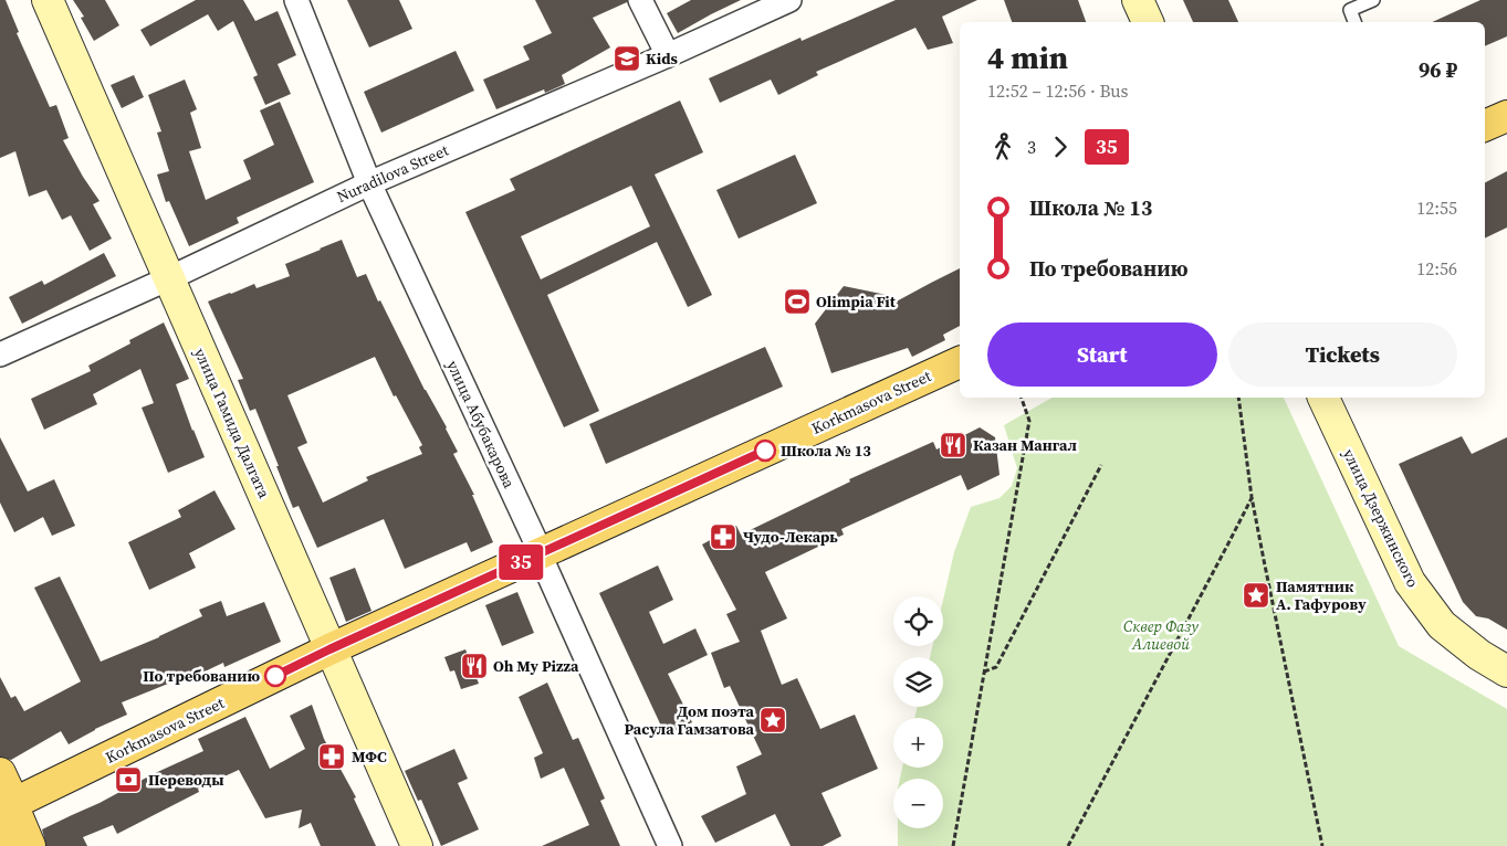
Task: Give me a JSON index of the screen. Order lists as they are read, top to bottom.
{
  "streets": {
    "main road": ["Korkmasova Street"],
    "street": [
      "Nuradilova Street",
      "улица Гамида Далгата",
      "улица Абубакарова",
      "улица Дзержинского"
    ]
  },
  "crossings": [
    ["Nuradilova Street", "улица Гамида Далгата"],
    ["Nuradilova Street", "улица Абубакарова"],
    ["Korkmasova Street", "улица Гамида Далгата"],
    ["Korkmasova Street", "улица Абубакарова"]
  ],
  "parks": ["Сквер Фазу Алиевой"],
  "places": {
    "school or university": ["Kids"],
    "sports": ["Olimpia Fit"],
    "restaurant": ["Казан Мангал", "Oh My Pizza"],
    "other": ["Школа № 13", "По требованию"],
    "pharmacy": ["Чудо-Лекарь", "МФС"],
    "place": ["Памятник А. Гафурову", "Дом поэта Расула Гамзатова"],
    "bank": ["Переводы"]
  },
  "lines": ["bus line 35"],
  "page": {
    "on_map": "35",
    "heading": ["4 min", "12:52 – 12:56 · Bus", "96 ₽"],
    "legs": ["3", "35"],
    "list": [
      {
        "name": "Школа № 13",
        "value": "12:55"
      },
      {
        "name": "По требованию",
        "value": "12:56"
      }
    ],
    "buttons": ["Start", "Tickets"],
    "map_buttons": ["+", "−"]
  }
}
